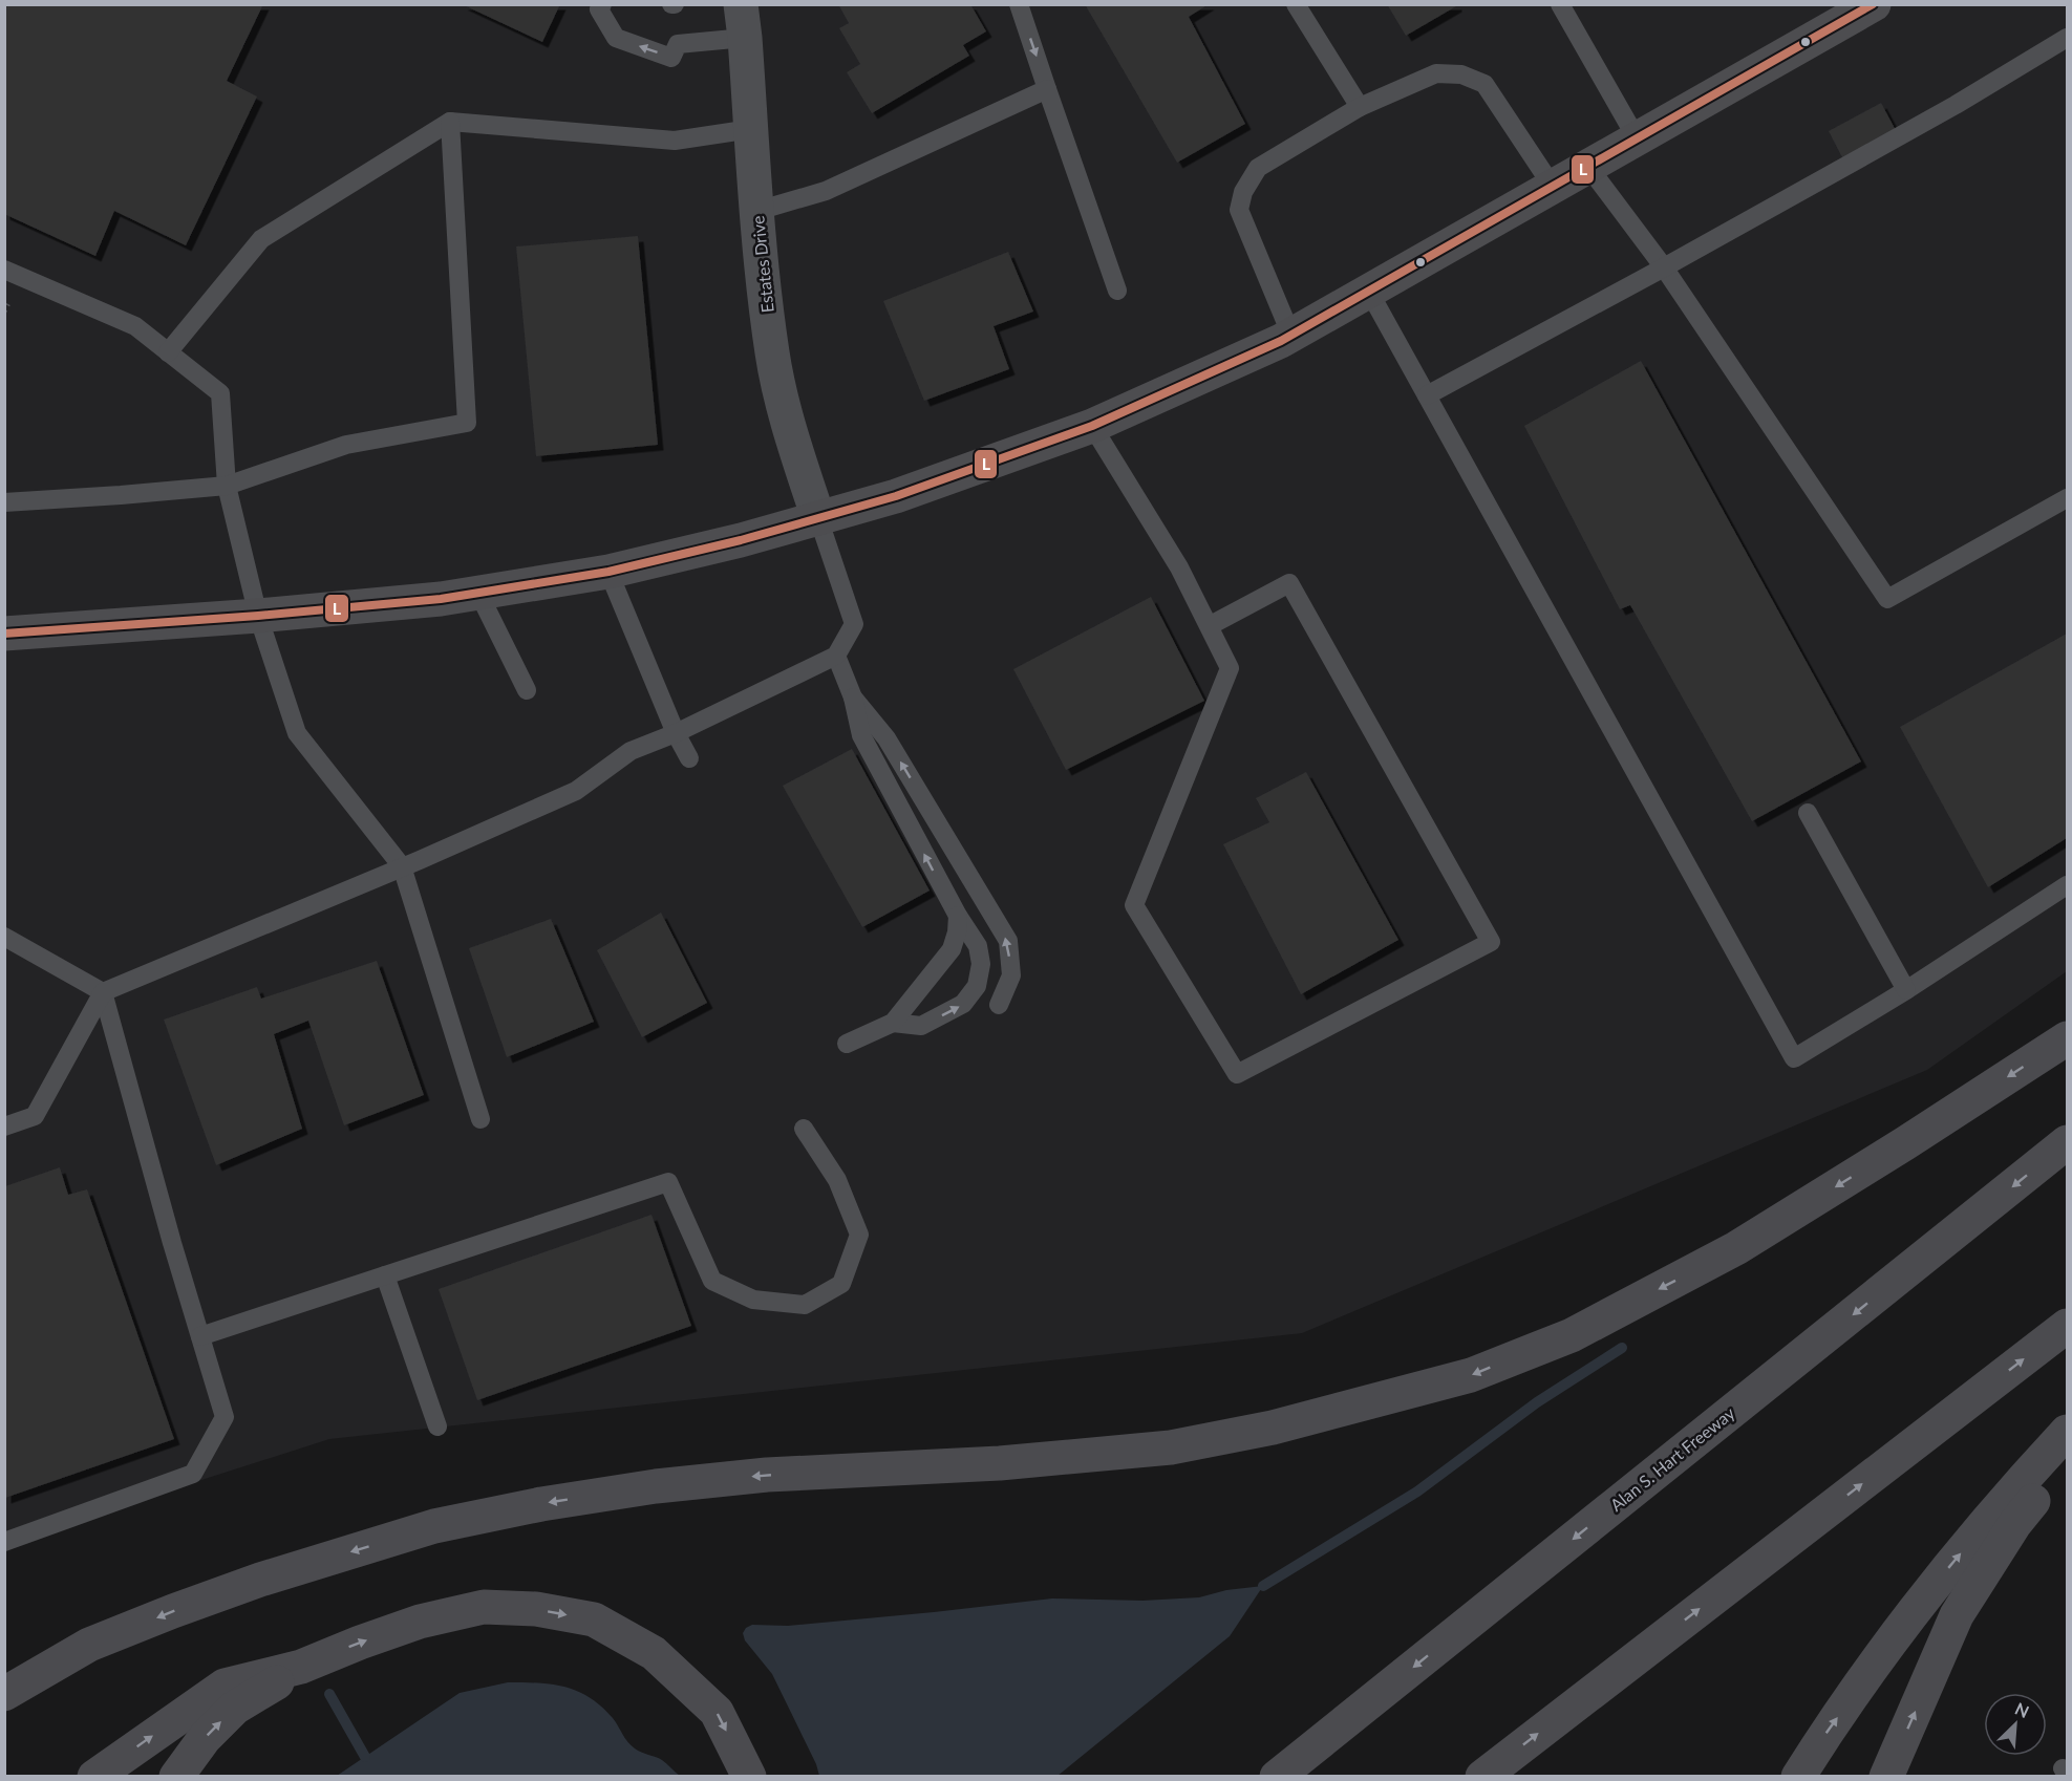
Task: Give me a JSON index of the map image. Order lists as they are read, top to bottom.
{
  "streets": {
    "highway": ["Alan S. Hart Freeway"],
    "street": ["Estates Drive"]
  },
  "lines": ["transit line L"],
  "north": "top right"
}
